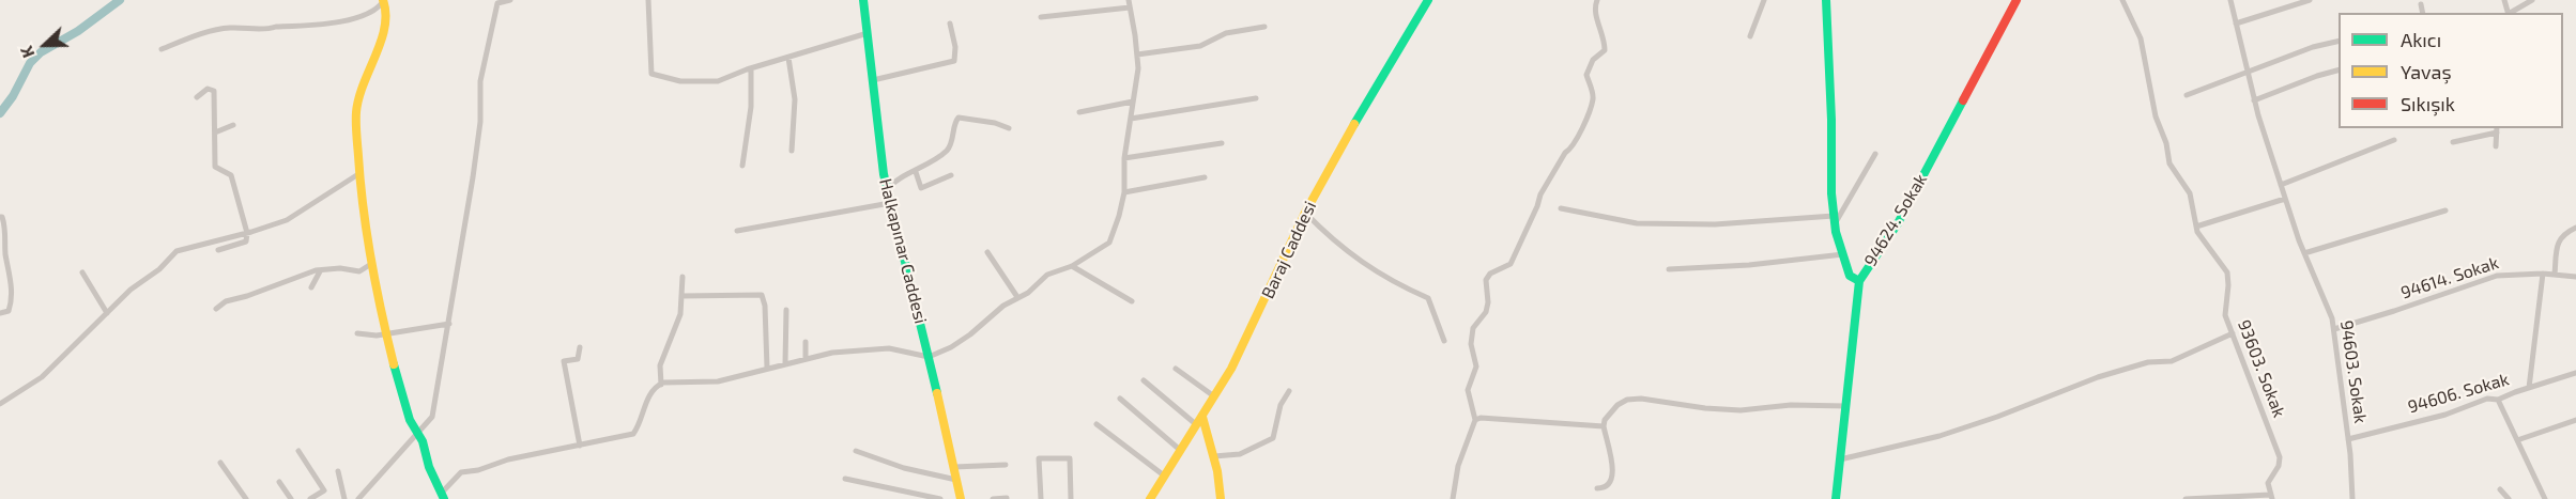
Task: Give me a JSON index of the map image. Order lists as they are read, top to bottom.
{
  "streets": {
    "street": [
      "94624. Sokak",
      "Baraj Caddesi",
      "Halkapınar Caddesi",
      "94614. Sokak",
      "93603. Sokak",
      "94603. Sokak",
      "94606. Sokak"
    ]
  },
  "crossings": [
    ["94614. Sokak", "94603. Sokak"],
    ["94603. Sokak", "94606. Sokak"]
  ],
  "legend": ["Akıcı", "Yavaş", "Sıkışık"],
  "north": "left"
}
